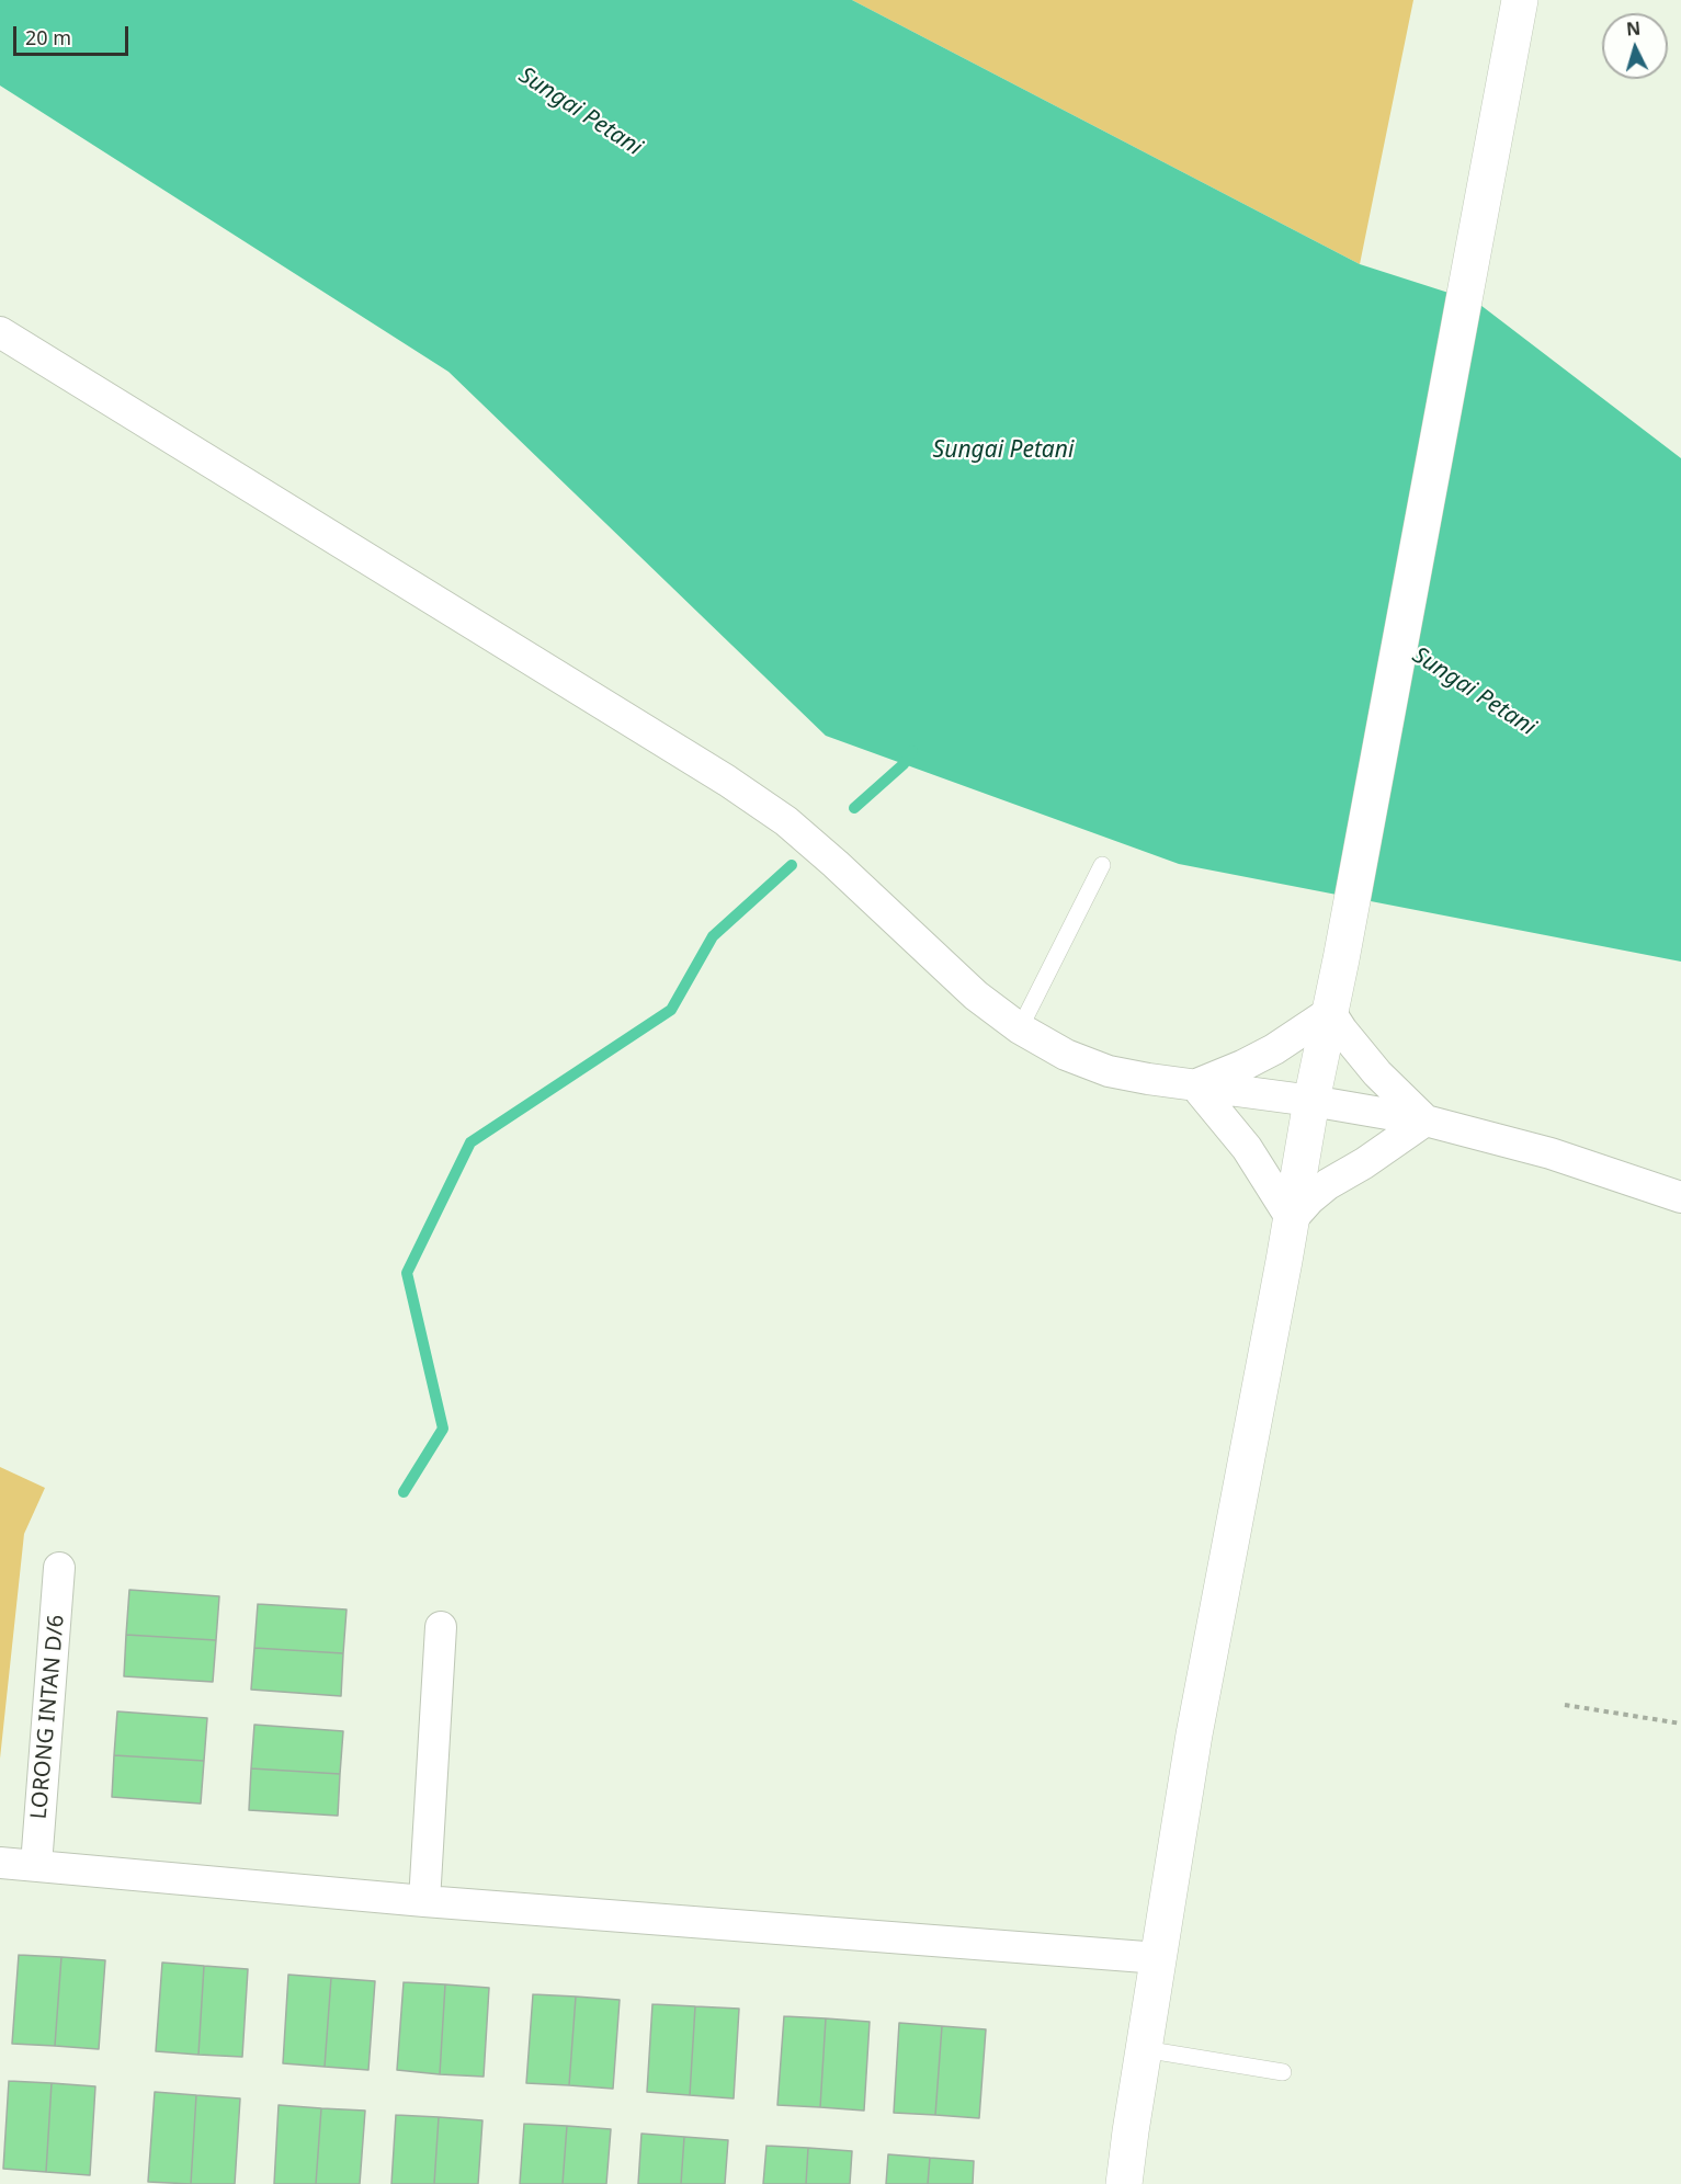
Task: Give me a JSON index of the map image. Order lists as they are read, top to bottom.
{
  "streets": {
    "street": ["LORONG INTAN D/6"]
  },
  "water": ["Sungai Petani"],
  "scale_bar": "20 m",
  "north": "top"
}
